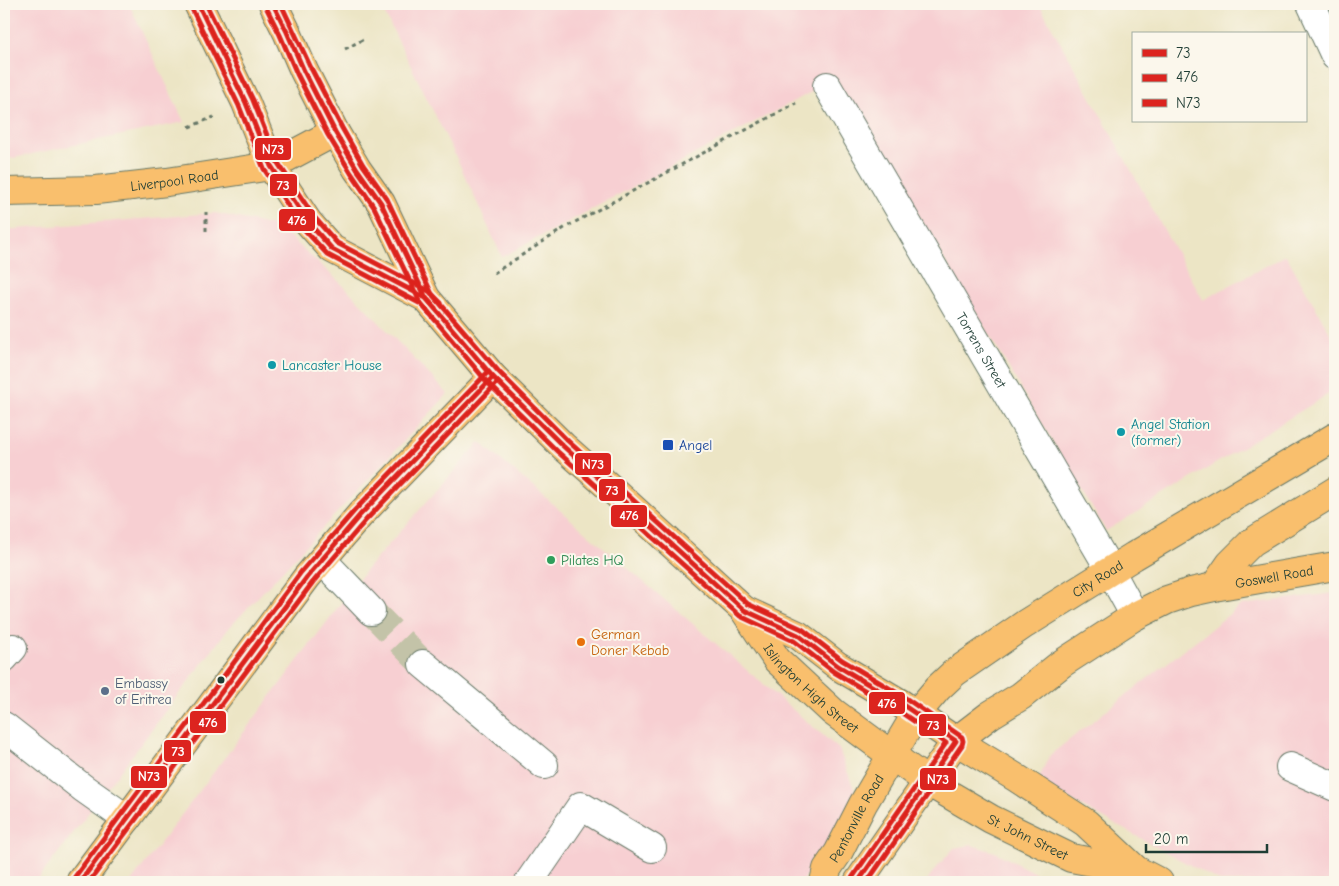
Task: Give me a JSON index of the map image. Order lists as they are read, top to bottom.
{
  "streets": {
    "main road": [
      "Liverpool Road",
      "Goswell Road",
      "City Road",
      "Islington High Street",
      "Pentonville Road",
      "St. John Street"
    ],
    "street": ["Torrens Street"]
  },
  "crossings": [
    ["Torrens Street", "City Road"],
    ["City Road", "Islington High Street"],
    ["City Road", "Pentonville Road"],
    ["Islington High Street", "Pentonville Road"],
    ["Islington High Street", "St. John Street"]
  ],
  "places": {
    "other": [
      "Lancaster House",
      "Angel Station (former)",
      "Pilates HQ",
      "German Doner Kebab",
      "Embassy of Eritrea"
    ],
    "transit": ["Angel"]
  },
  "lines": ["transit line 73", "transit line N73", "transit line 476"],
  "legend": ["73", "476", "N73"],
  "scale_bar": "20 m"
}
